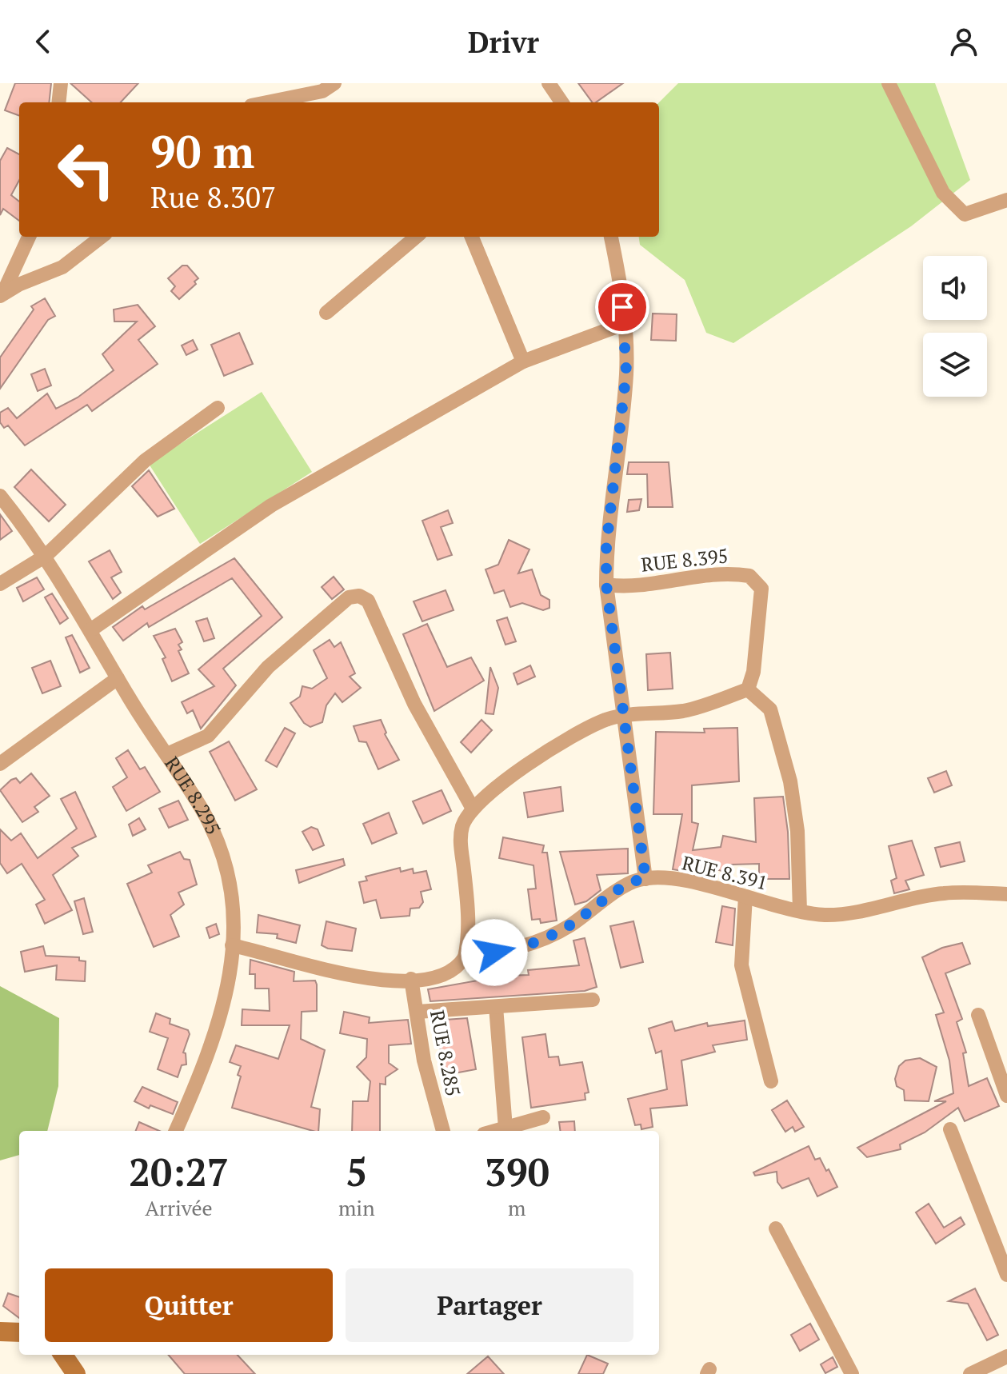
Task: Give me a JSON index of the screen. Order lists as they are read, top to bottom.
{
  "streets": {
    "street": [
      "RUE 8.395",
      "RUE 8.295",
      "RUE 8.391",
      "RUE 8.285"
    ]
  },
  "crossings": [
    ["RUE 8.295", "RUE 8.391"],
    ["RUE 8.391", "RUE 8.285"]
  ],
  "page": {
    "header": "Drivr",
    "turn": ["90 m", "Rue 8.307"],
    "eta": [
      "20:27",
      "Arrivée",
      "5",
      "min",
      "390",
      "m"
    ],
    "buttons": ["Quitter", "Partager"]
  }
}
